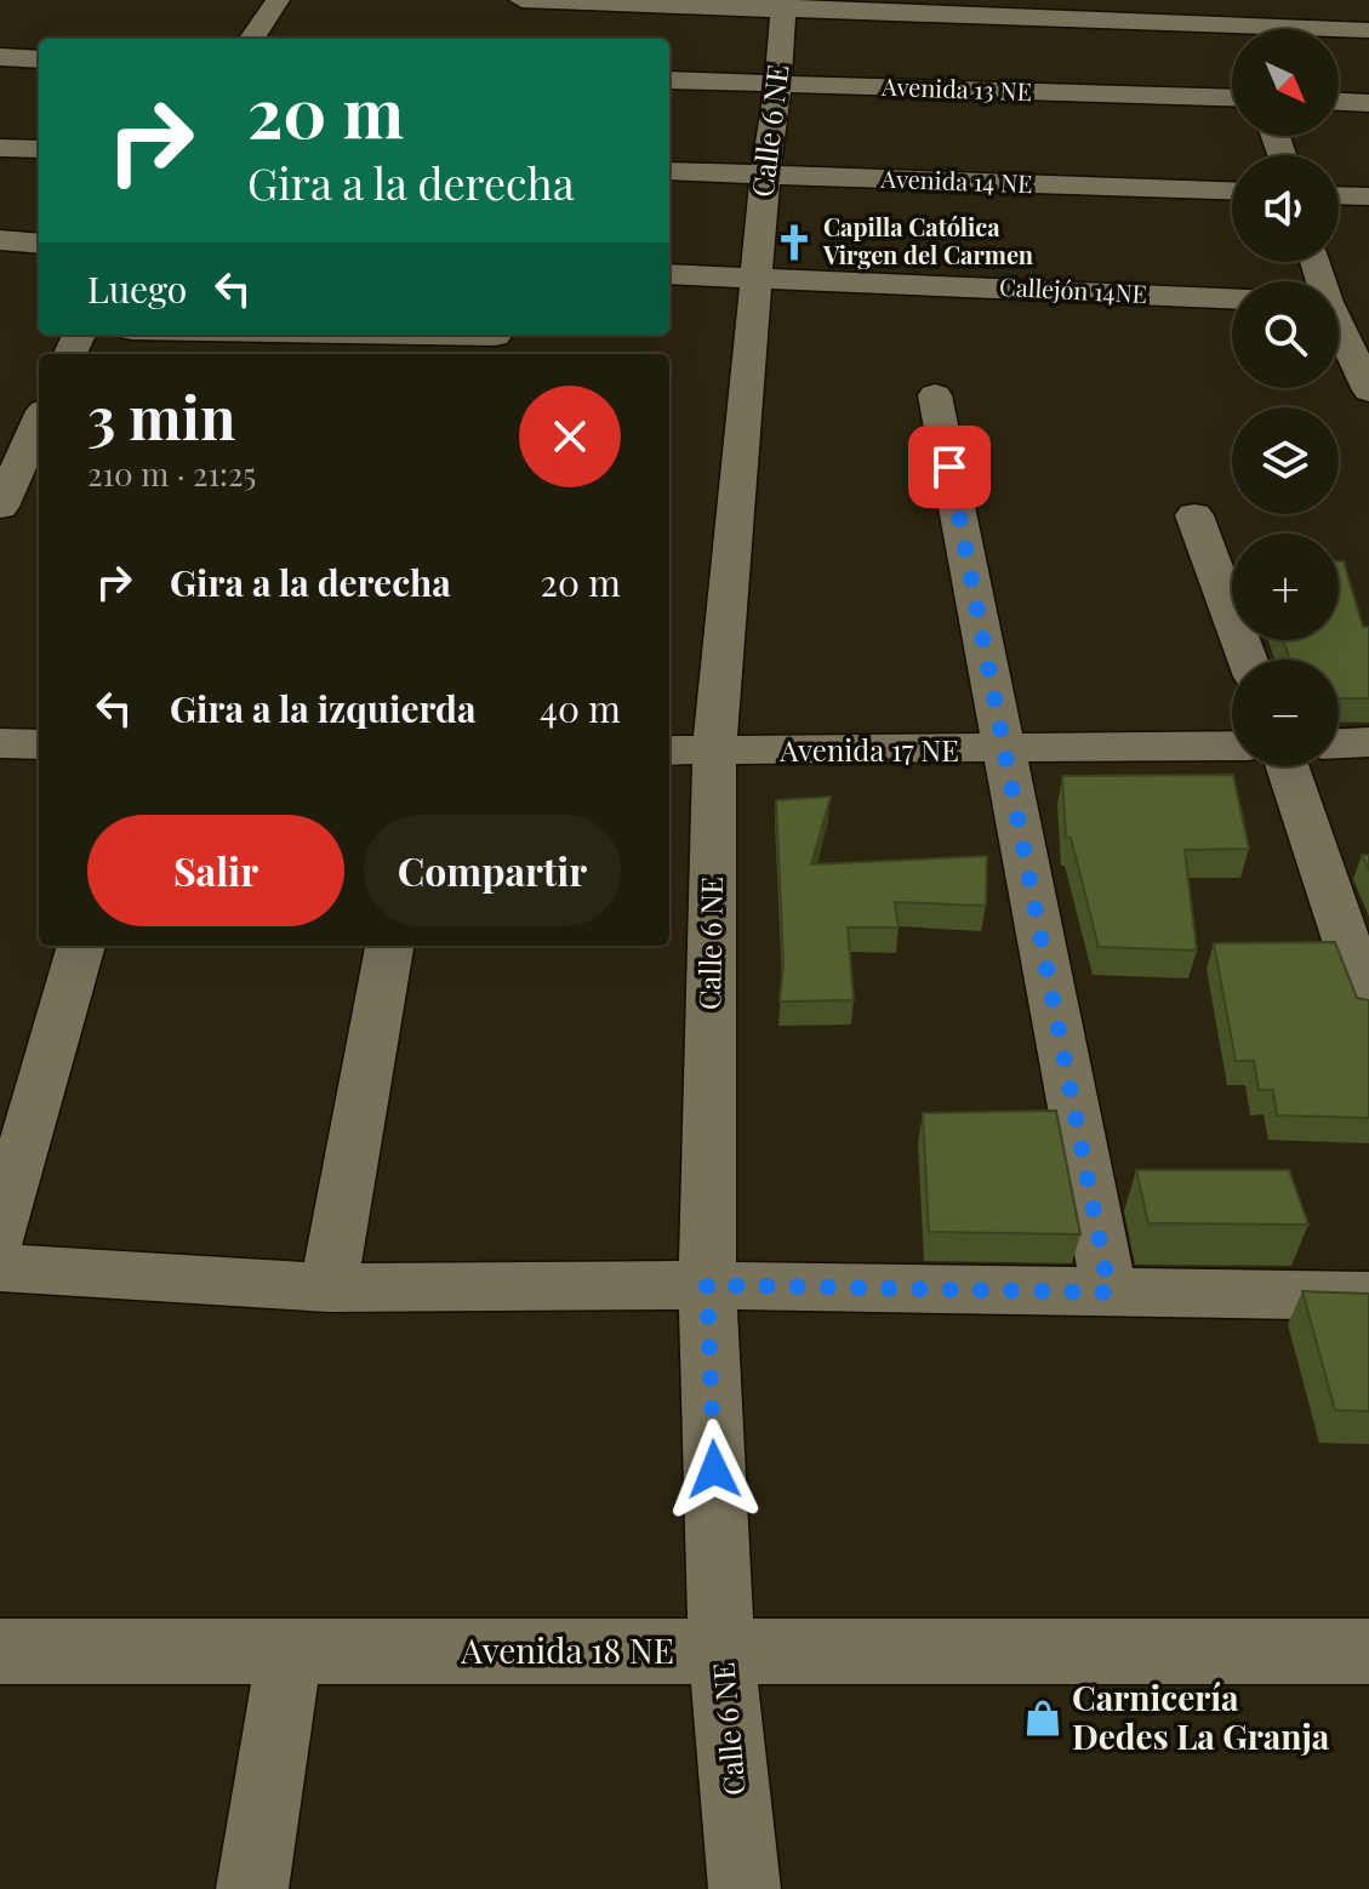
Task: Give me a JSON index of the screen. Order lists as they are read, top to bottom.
{
  "streets": {
    "street": [
      "Avenida 13 NE",
      "Calle 6 NE",
      "Avenida 14 NE",
      "Callejón 14NE",
      "Avenida 17 NE",
      "Avenida 18 NE"
    ]
  },
  "crossings": [
    ["Avenida 13 NE", "Calle 6 NE"],
    ["Calle 6 NE", "Avenida 14 NE"],
    ["Calle 6 NE", "Callejón 14NE"],
    ["Calle 6 NE", "Avenida 17 NE"],
    ["Calle 6 NE", "Avenida 18 NE"]
  ],
  "places": {
    "church": ["Capilla Católica Virgen del Carmen"],
    "shop": ["Carnicería Dedes La Granja"]
  },
  "north": "bottom right",
  "page": {
    "map_buttons": ["+", "−"],
    "turn": ["20 m", "Gira a la derecha"],
    "then": "Luego",
    "heading": ["3 min", "210 m · 21:25"],
    "list": [
      {
        "name": "Gira a la derecha",
        "value": "20 m"
      },
      {
        "name": "Gira a la izquierda",
        "value": "40 m"
      }
    ],
    "buttons": ["Salir", "Compartir"]
  }
}
